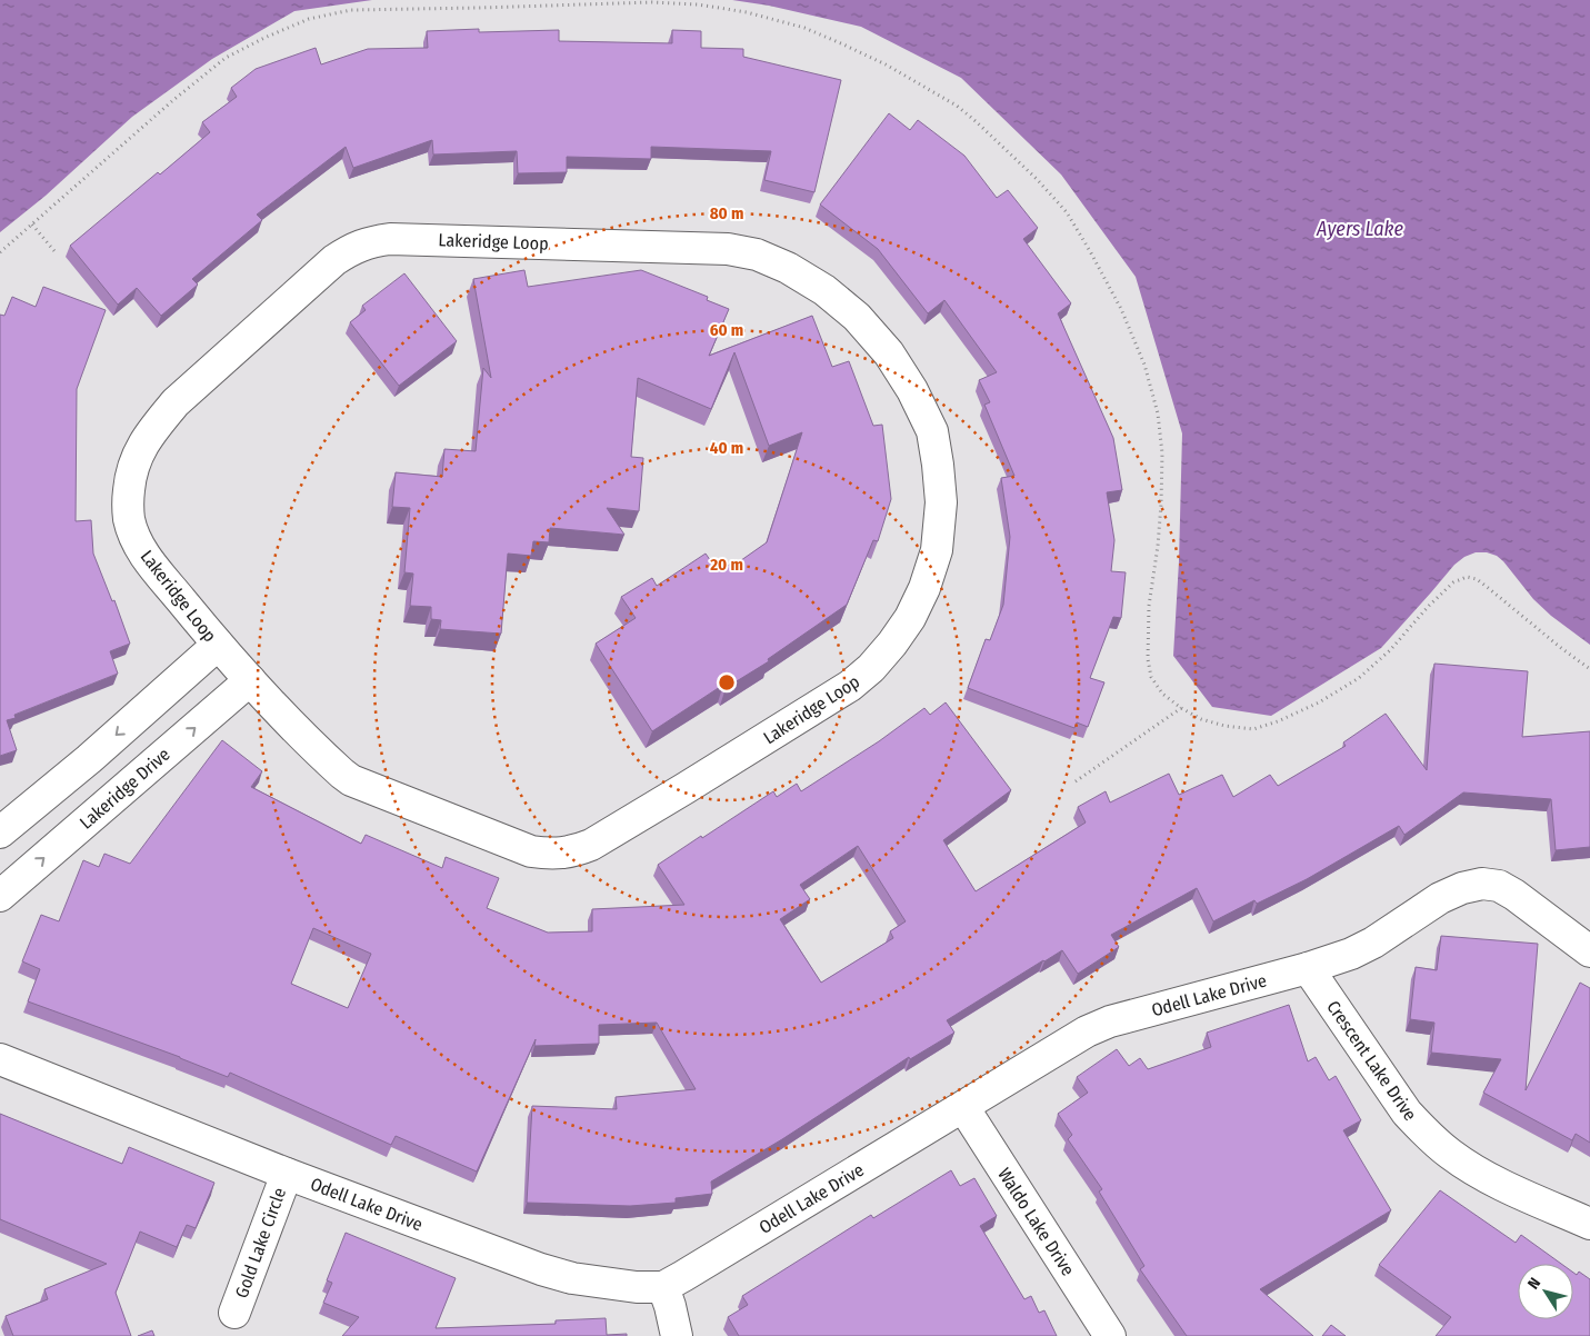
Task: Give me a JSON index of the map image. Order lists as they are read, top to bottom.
{
  "streets": {
    "street": [
      "Lakeridge Loop",
      "Lakeridge Drive",
      "Odell Lake Drive",
      "Crescent Lake Drive",
      "Waldo Lake Drive",
      "Gold Lake Circle"
    ]
  },
  "crossings": [
    ["Lakeridge Loop", "Lakeridge Drive"],
    ["Odell Lake Drive", "Crescent Lake Drive"],
    ["Odell Lake Drive", "Waldo Lake Drive"],
    ["Odell Lake Drive", "Gold Lake Circle"]
  ],
  "water": ["Ayers Lake"],
  "north": "top left",
  "rings": [
    "80 m",
    "60 m",
    "40 m",
    "20 m"
  ]
}
